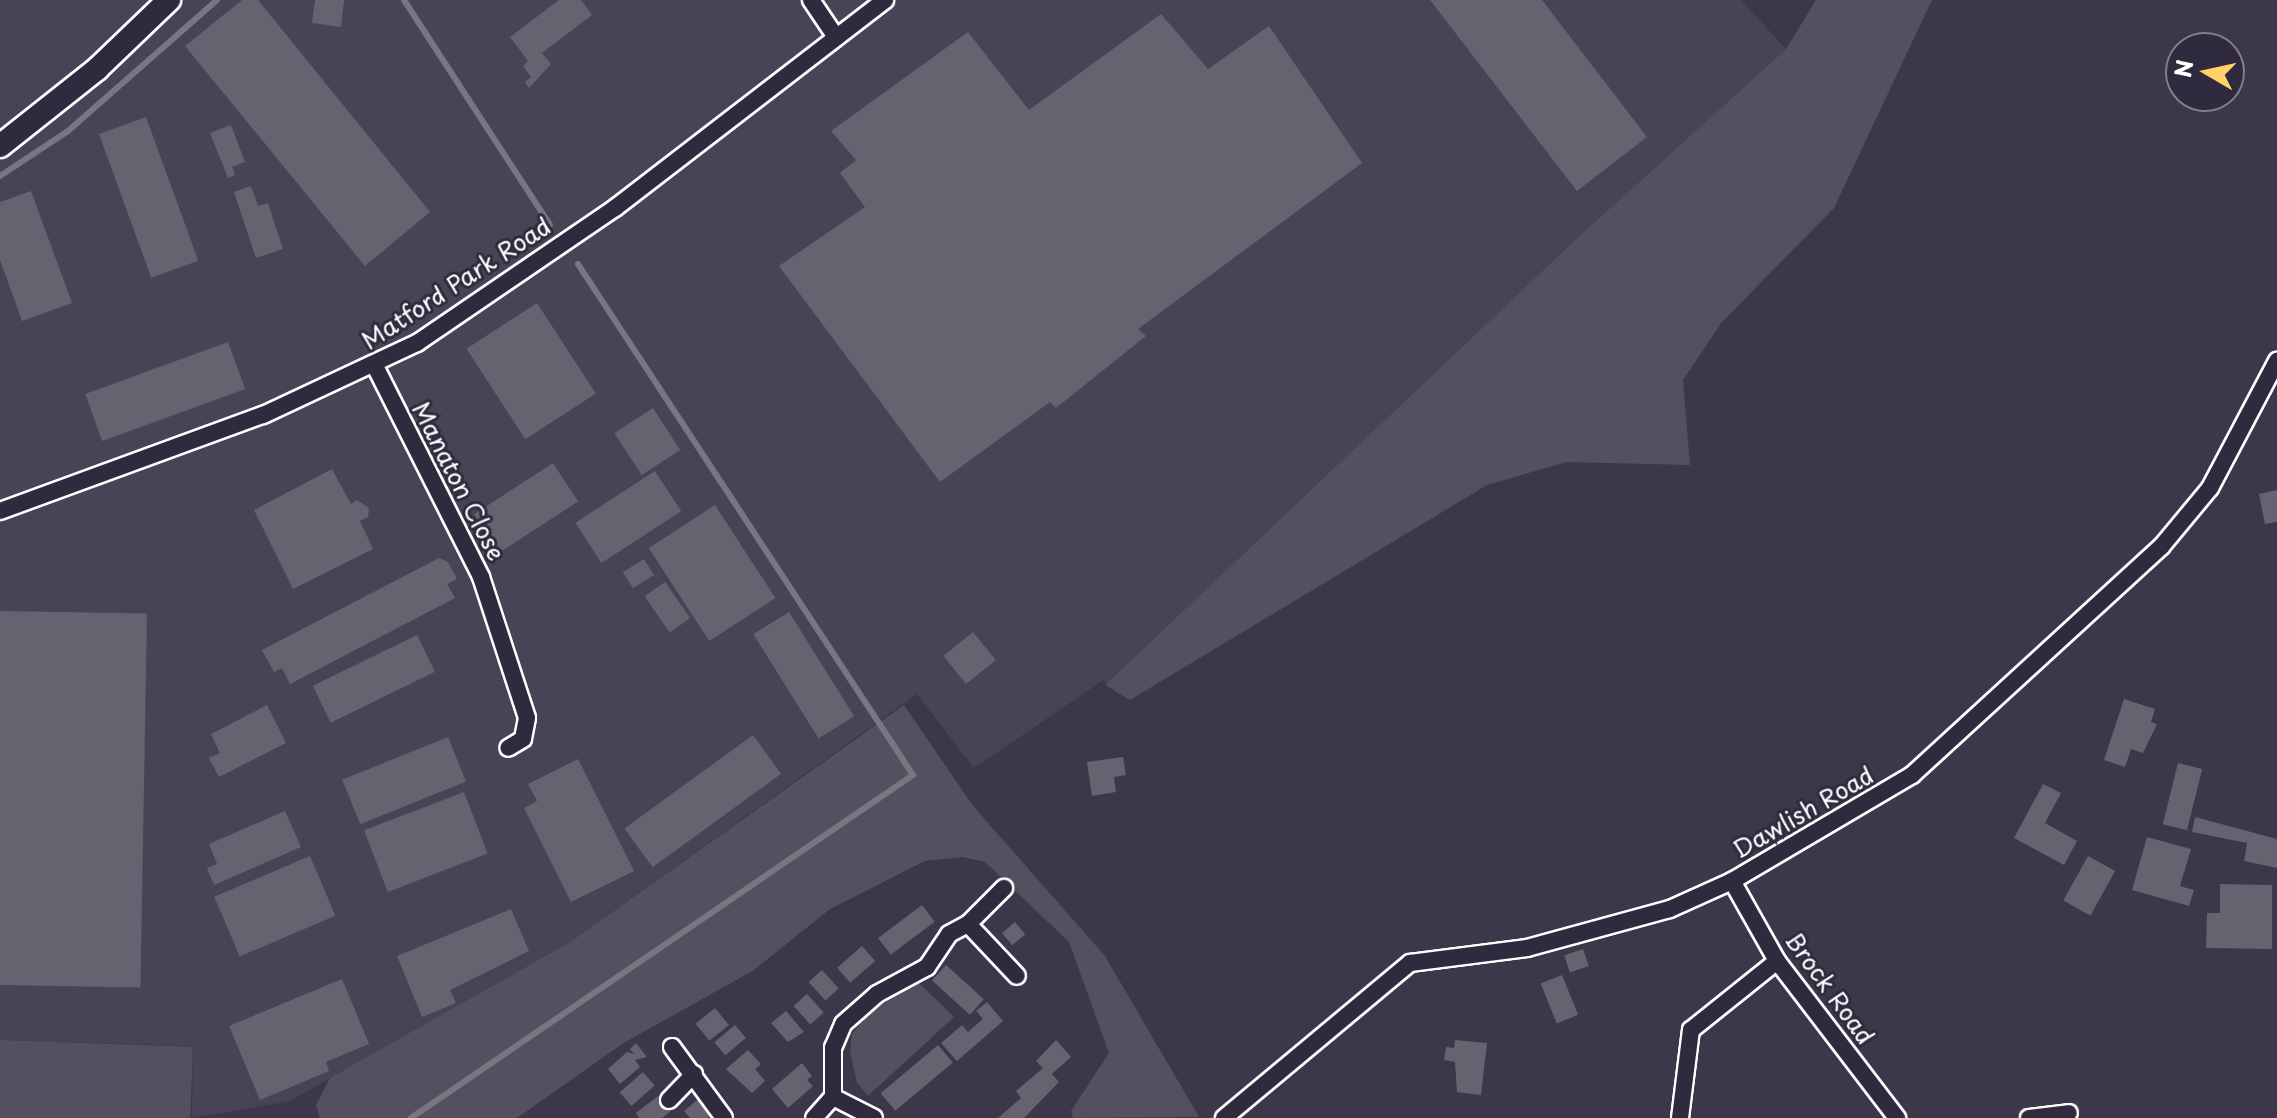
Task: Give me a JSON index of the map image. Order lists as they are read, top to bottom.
{
  "streets": {
    "street": [
      "Matford Park Road",
      "Manaton Close",
      "Dawlish Road",
      "Brock Road"
    ]
  },
  "crossings": [
    ["Matford Park Road", "Manaton Close"],
    ["Dawlish Road", "Brock Road"]
  ],
  "north": "left"
}
